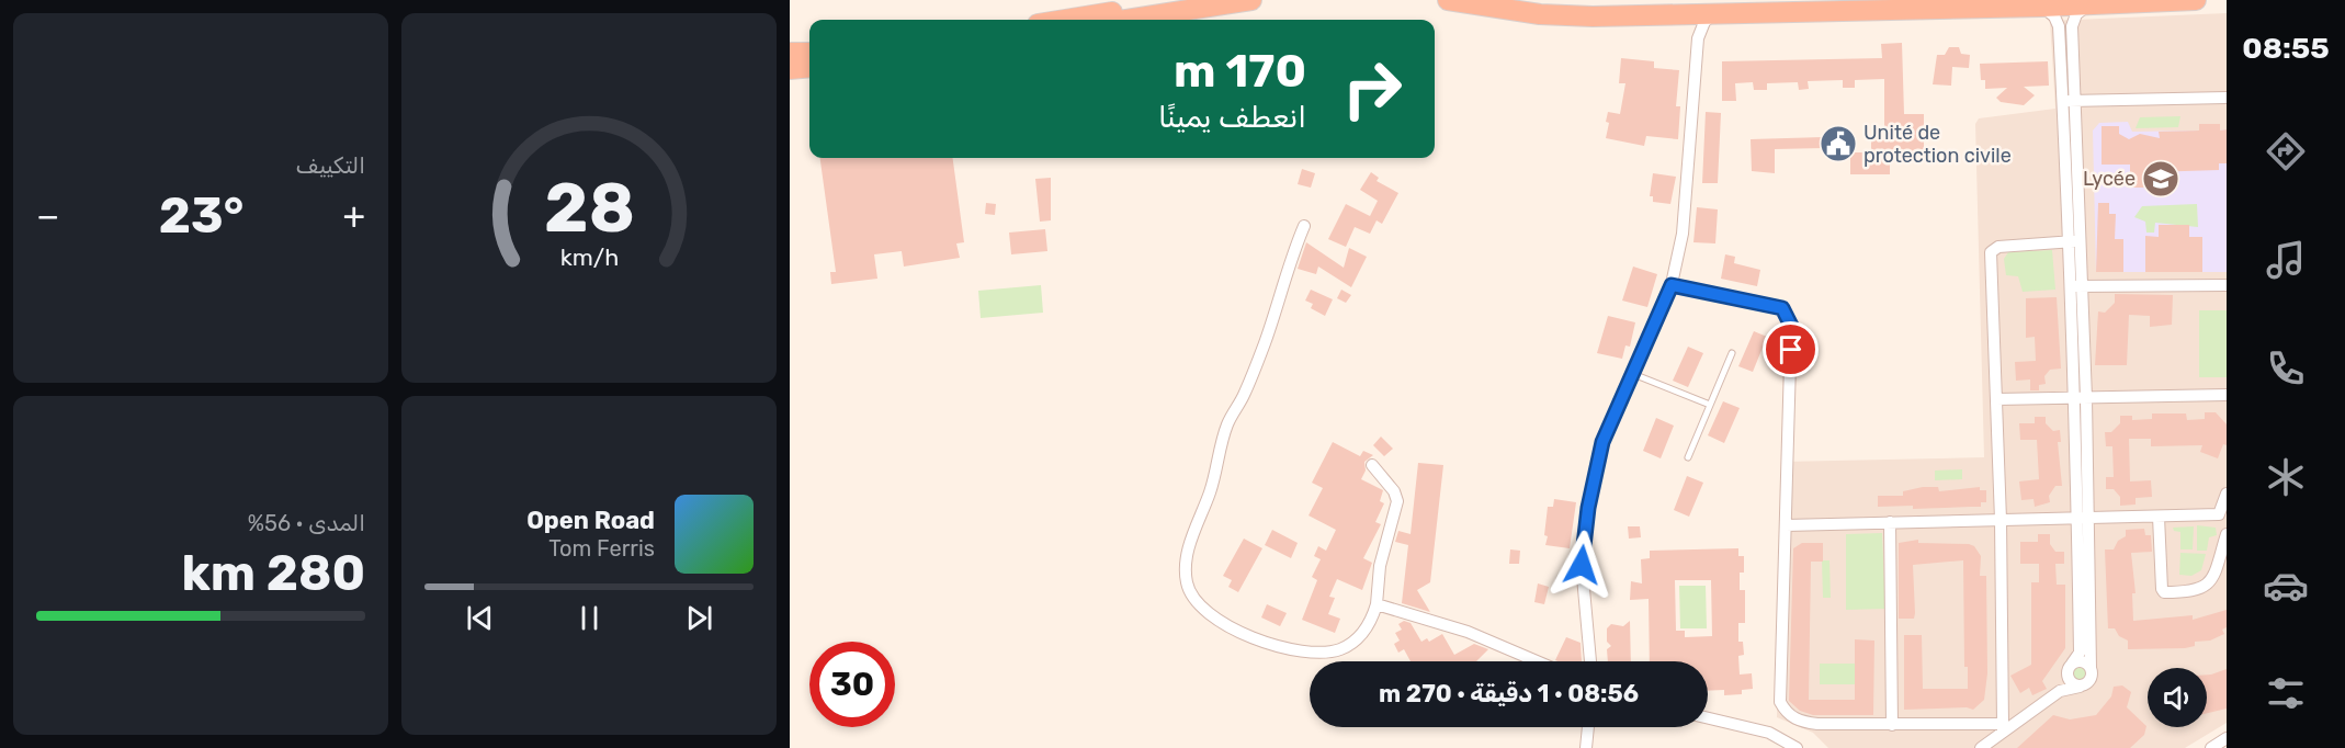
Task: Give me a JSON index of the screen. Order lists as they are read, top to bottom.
{
  "places": {
    "public building": ["Unité de protection civile"],
    "school or university": ["Lycée"]
  },
  "page": {
    "tabs": "08:55",
    "tile": [
      "التكييف",
      ["المدى · 56%", "280 km"]
    ],
    "turn": ["170 m", "انعطف يمينًا"],
    "heat": ["−", "23°", "+"],
    "song": ["Open Road", "Tom Ferris"],
    "limit": "30",
    "trip": "08:56 · 1 دقيقة · 270 m",
    "gauge": ["28", "km/h"]
  }
}
